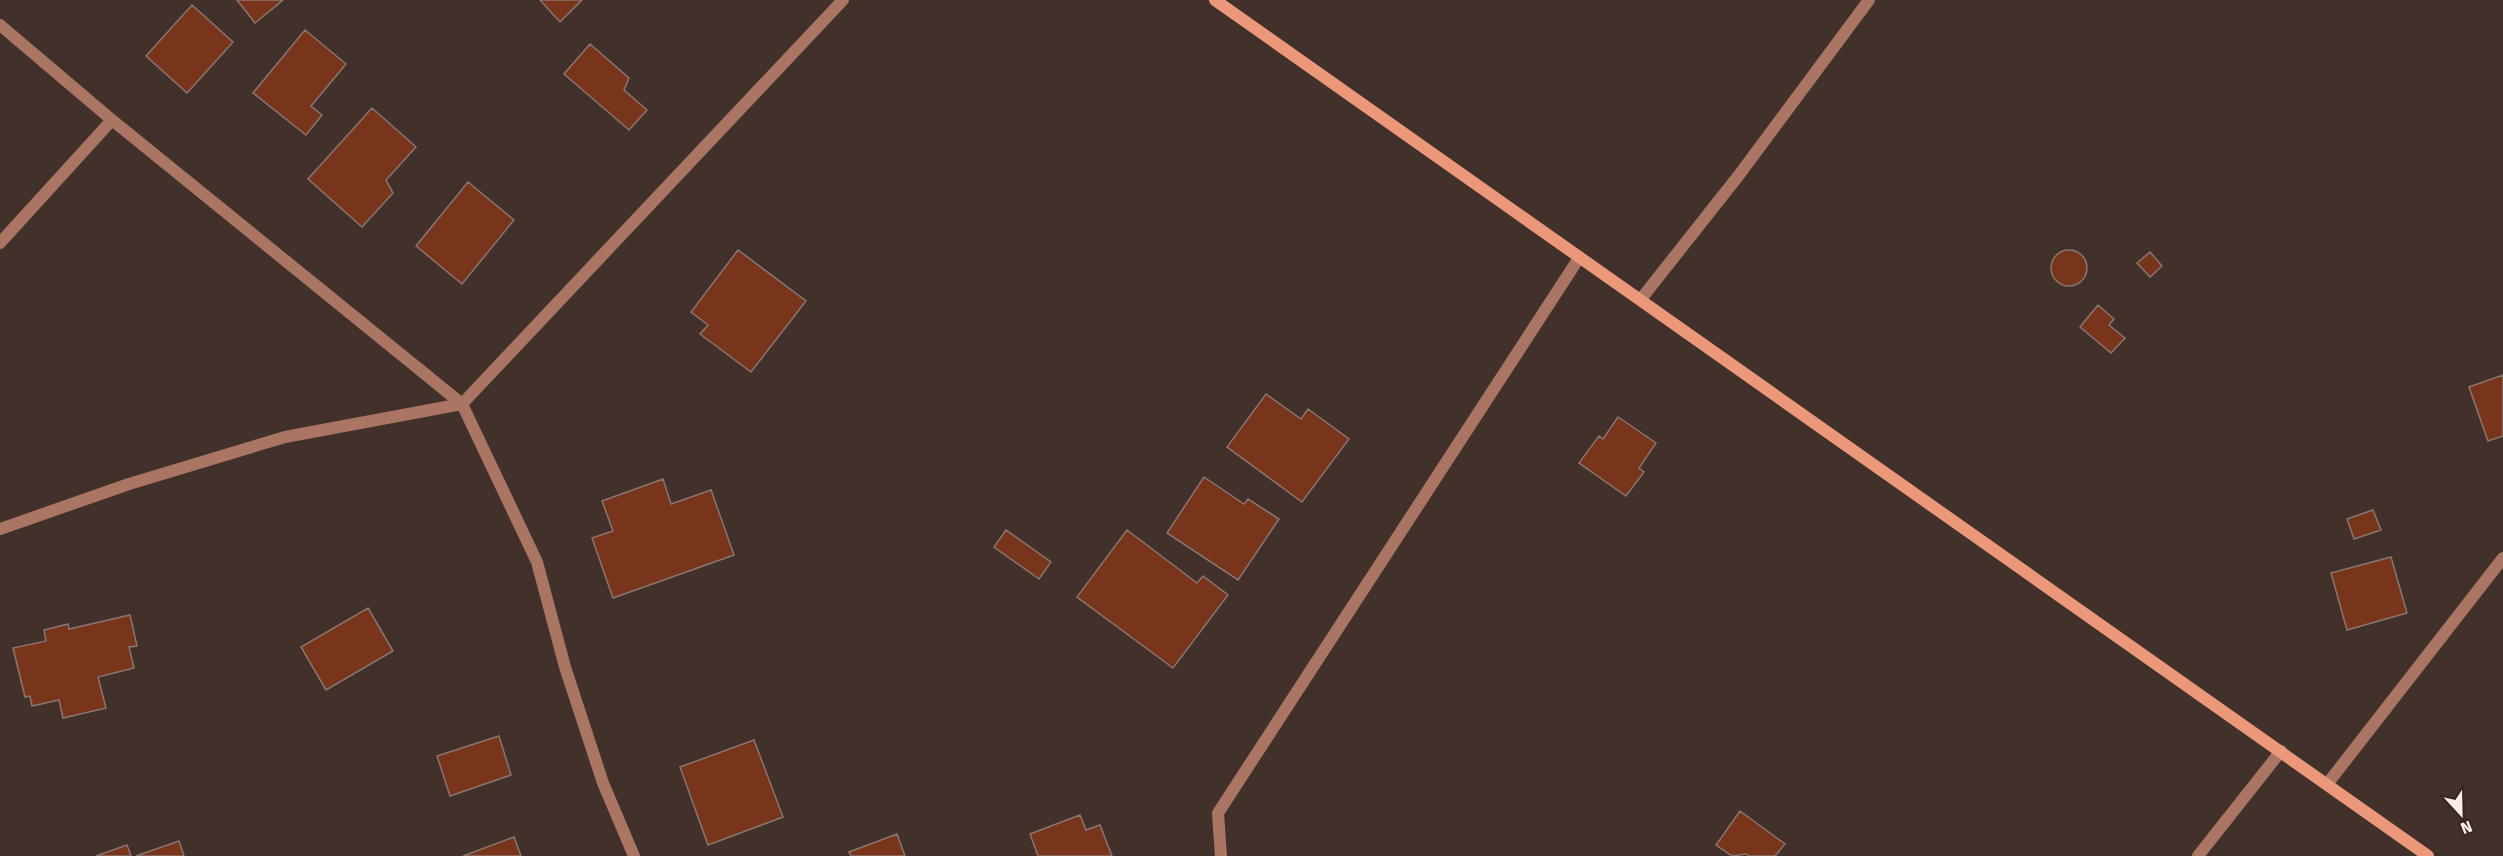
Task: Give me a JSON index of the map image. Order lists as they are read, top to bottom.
{
  "north": "bottom"
}
